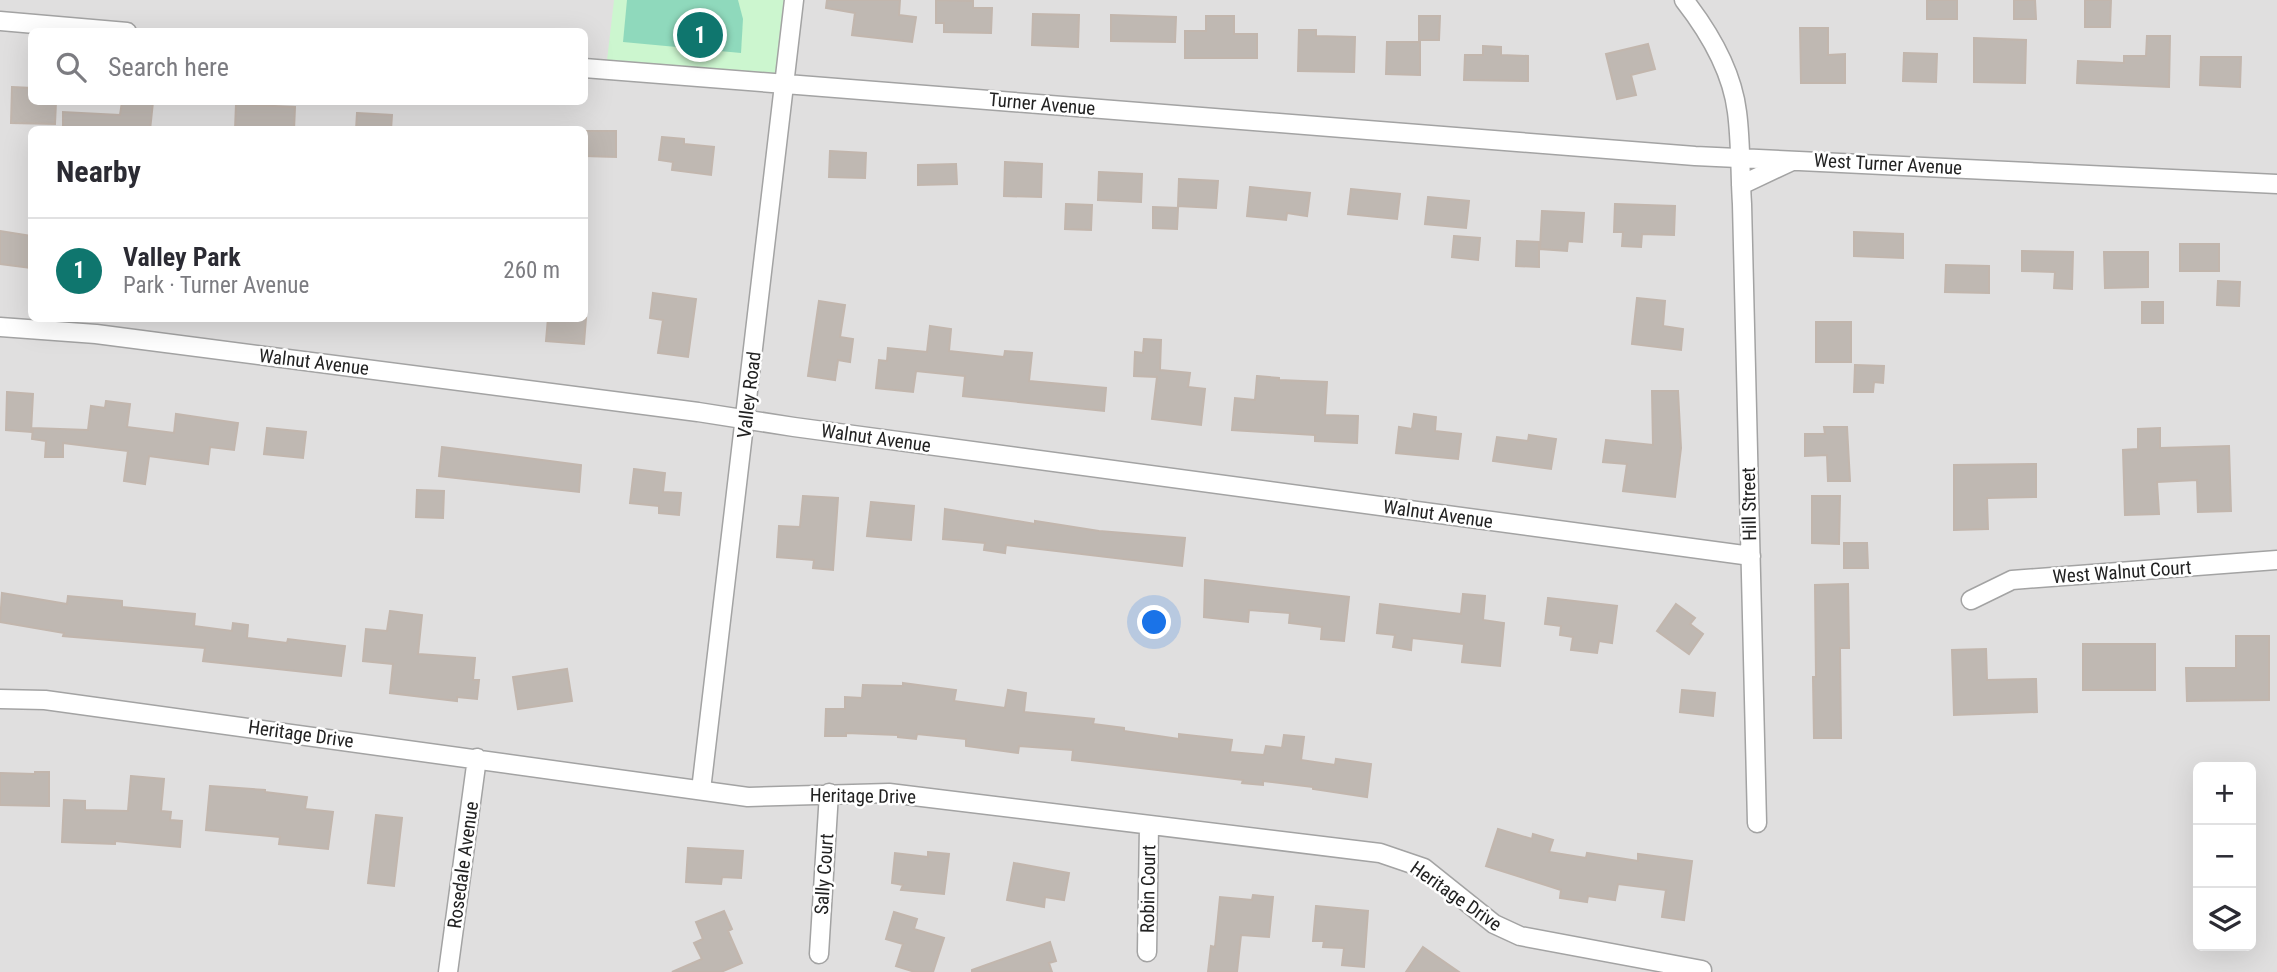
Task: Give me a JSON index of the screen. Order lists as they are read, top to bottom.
{
  "streets": {
    "street": [
      "Turner Avenue",
      "West Turner Avenue",
      "Walnut Avenue",
      "Valley Road",
      "Hill Street",
      "West Walnut Court",
      "Heritage Drive",
      "Rosedale Avenue",
      "Sally Court",
      "Robin Court"
    ]
  },
  "crossings": [
    ["Turner Avenue", "West Turner Avenue"],
    ["Turner Avenue", "Valley Road"],
    ["West Turner Avenue", "Hill Street"],
    ["Walnut Avenue", "Valley Road"],
    ["Walnut Avenue", "Hill Street"],
    ["Valley Road", "Heritage Drive"],
    ["Heritage Drive", "Rosedale Avenue"],
    ["Heritage Drive", "Sally Court"],
    ["Heritage Drive", "Robin Court"]
  ],
  "page": {
    "pins": "1",
    "search": "Search here",
    "heading": "Nearby",
    "list": [
      {
        "mark": "1",
        "name": "Valley Park",
        "note": "Park · Turner Avenue",
        "value": "260 m"
      }
    ],
    "map_buttons": ["+", "−"]
  }
}
